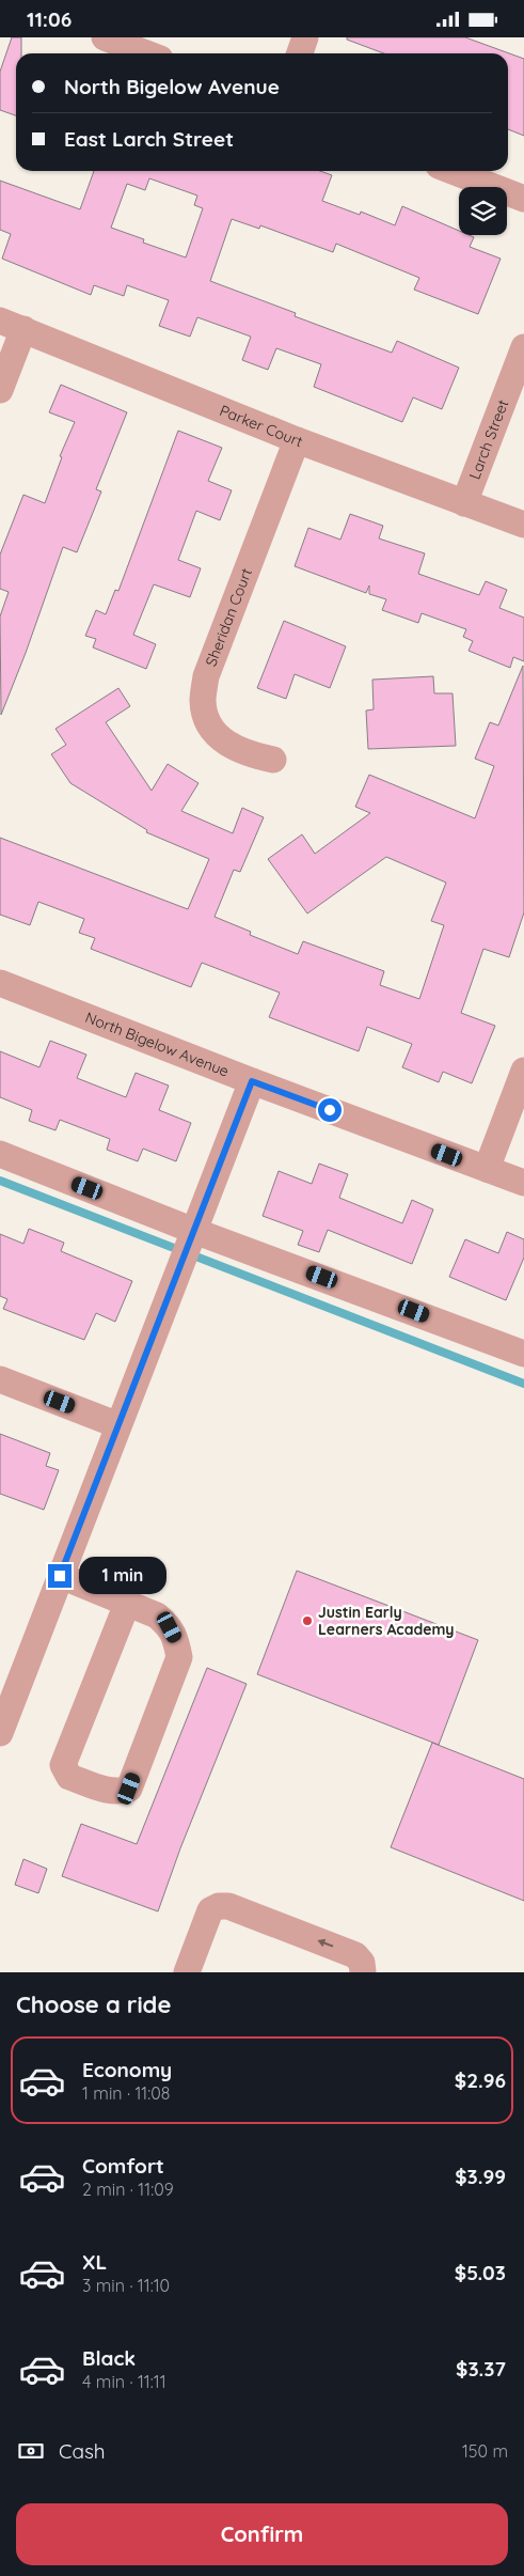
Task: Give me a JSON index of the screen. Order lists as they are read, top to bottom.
{
  "streets": {
    "street": [
      "Parker Court",
      "Larch Street",
      "Sheridan Court",
      "North Bigelow Avenue"
    ]
  },
  "crossings": [
    ["Parker Court", "Larch Street"],
    ["Parker Court", "Sheridan Court"]
  ],
  "places": ["Justin Early Learners Academy"],
  "page": {
    "status": "11:06",
    "banner": ["North Bigelow Avenue", "East Larch Street"],
    "bubble": "1 min",
    "heading": "Choose a ride",
    "list": [
      {
        "name": "Economy",
        "note": "1 min · 11:08",
        "value": "$2.96"
      },
      {
        "name": "Comfort",
        "note": "2 min · 11:09",
        "value": "$3.99"
      },
      {
        "name": "XL",
        "note": "3 min · 11:10",
        "value": "$5.03"
      },
      {
        "name": "Black",
        "note": "4 min · 11:11",
        "value": "$3.37"
      }
    ],
    "pay": ["Cash", "150 m"],
    "buttons": "Confirm"
  }
}
